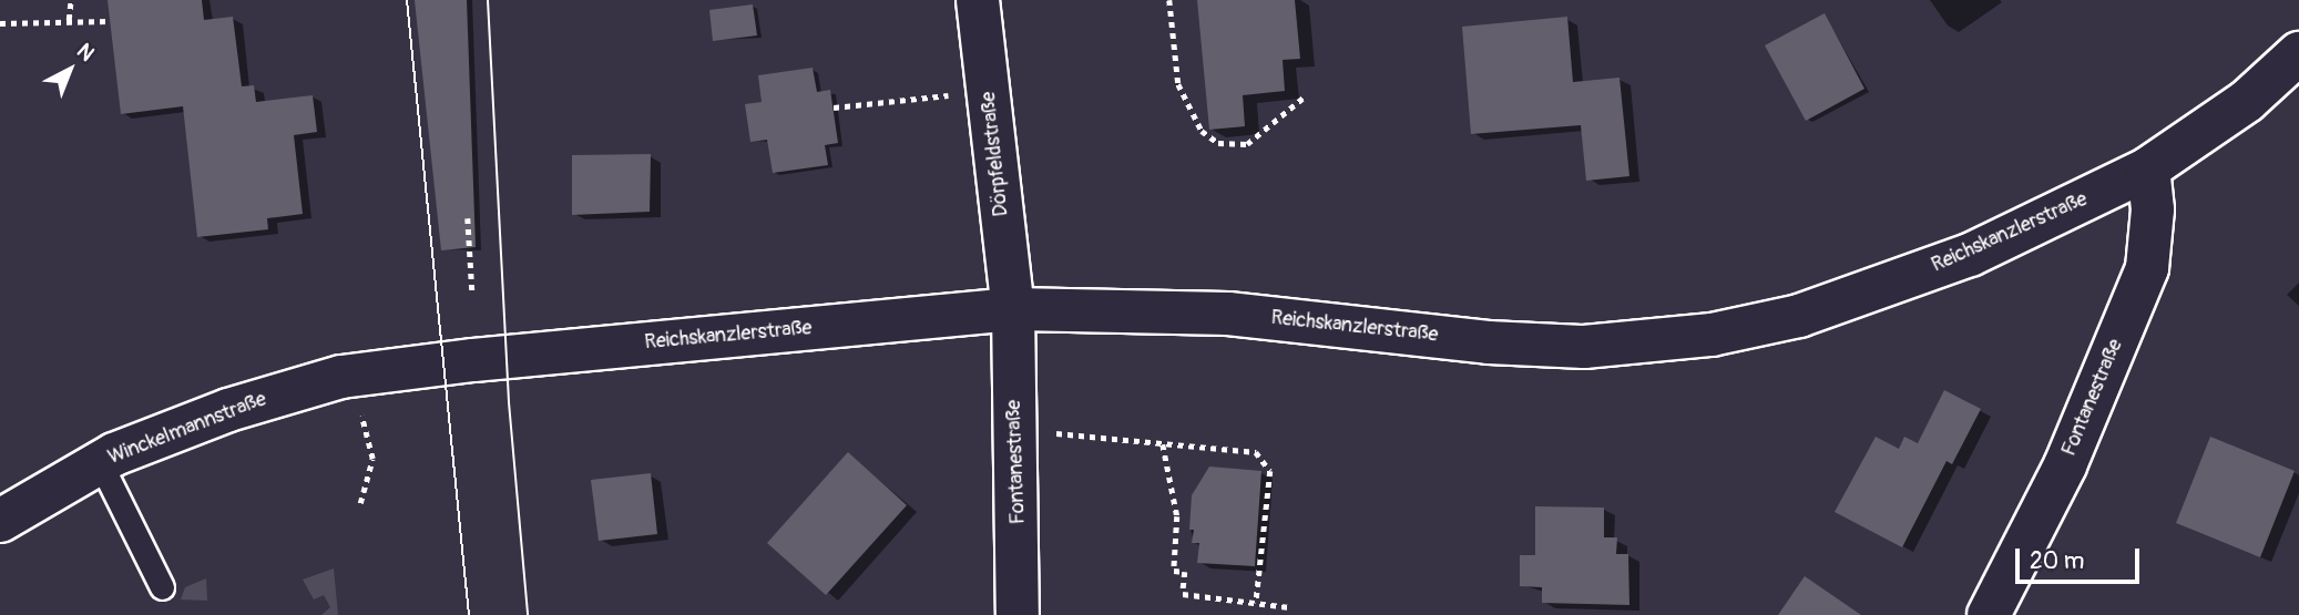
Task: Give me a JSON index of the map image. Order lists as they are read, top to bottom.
{
  "streets": {
    "street": [
      "Dörpfeldstraße",
      "Reichskanzlerstraße",
      "Fontanestraße",
      "Winckelmannstraße"
    ]
  },
  "crossings": [
    ["Dörpfeldstraße", "Reichskanzlerstraße"],
    ["Dörpfeldstraße", "Fontanestraße"],
    ["Reichskanzlerstraße", "Fontanestraße"],
    ["Reichskanzlerstraße", "Winckelmannstraße"]
  ],
  "scale_bar": "20 m",
  "north": "top right"
}
